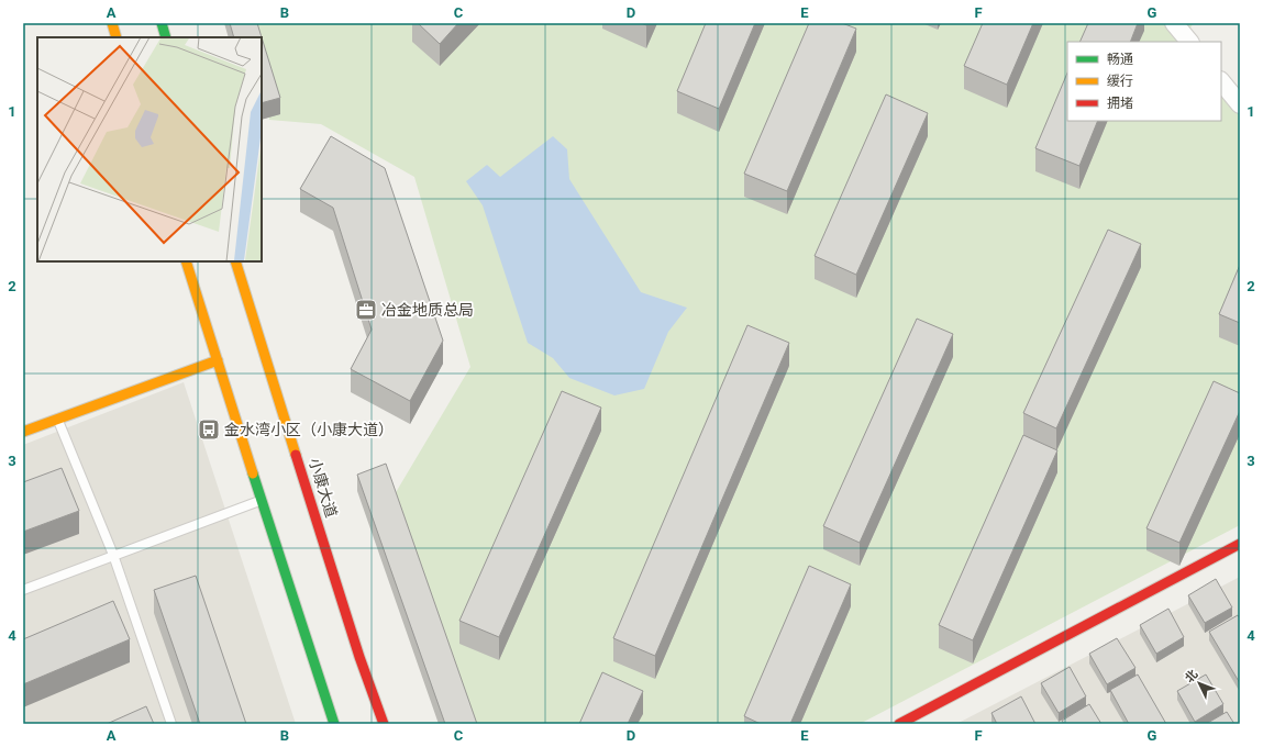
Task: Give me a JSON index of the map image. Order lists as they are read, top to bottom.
{
  "streets": {
    "main road": ["小康大道"]
  },
  "places": {
    "office": ["冶金地质总局"],
    "bus stop": ["金水湾小区（小康大道）"]
  },
  "legend": ["畅通", "缓行", "拥堵"],
  "north": "top left",
  "grid": {
    "columns": [
      "A",
      "B",
      "C",
      "D",
      "E",
      "F",
      "G"
    ],
    "rows": [
      "1",
      "2",
      "3",
      "4"
    ]
  }
}
